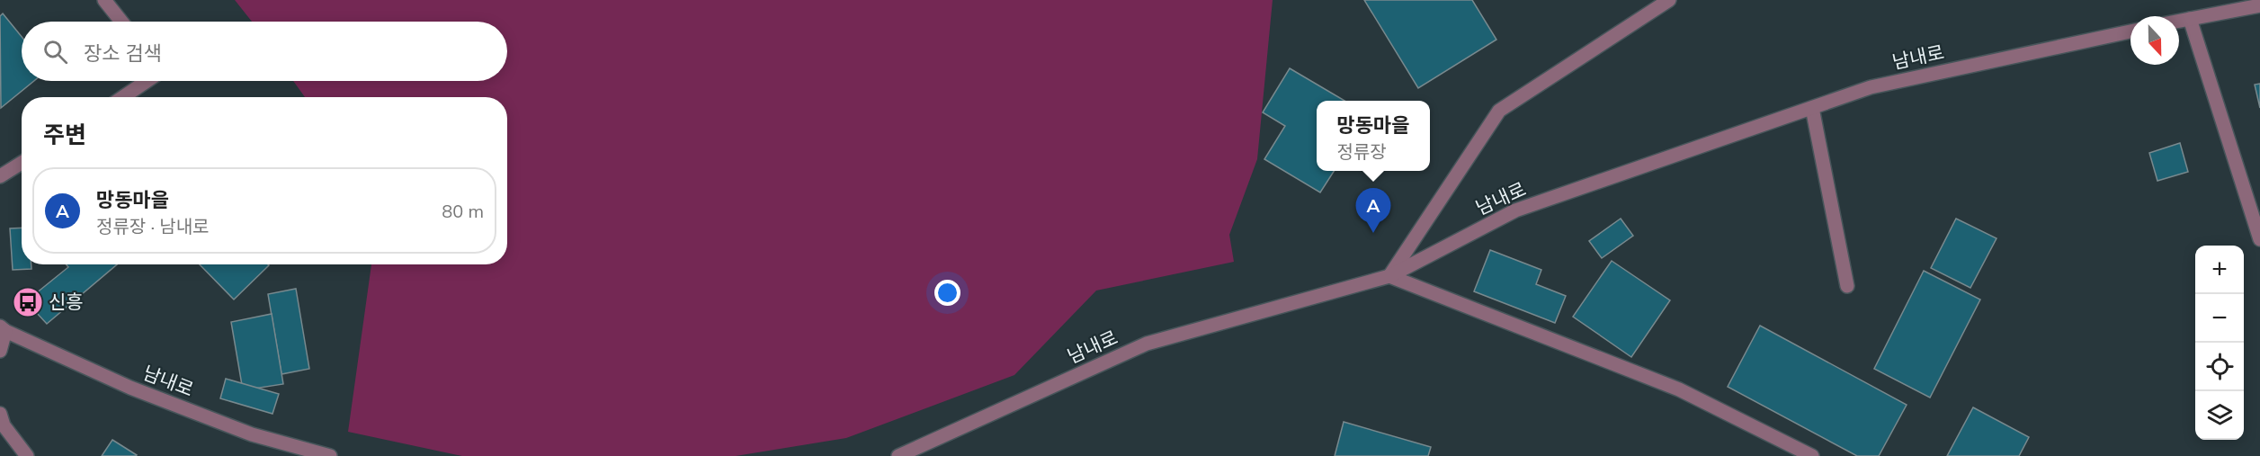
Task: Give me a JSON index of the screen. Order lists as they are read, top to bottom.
{
  "streets": {
    "street": ["남내로"]
  },
  "places": {
    "bus stop": ["신흥"]
  },
  "north": "bottom",
  "page": {
    "search": "장소 검색",
    "heading": "주변",
    "popup": ["망동마을", "정류장"],
    "list": [
      {
        "mark": "A",
        "name": "망동마을",
        "note": "정류장 · 남내로",
        "value": "80 m"
      }
    ],
    "pins": "A",
    "map_buttons": ["+", "−"]
  }
}
